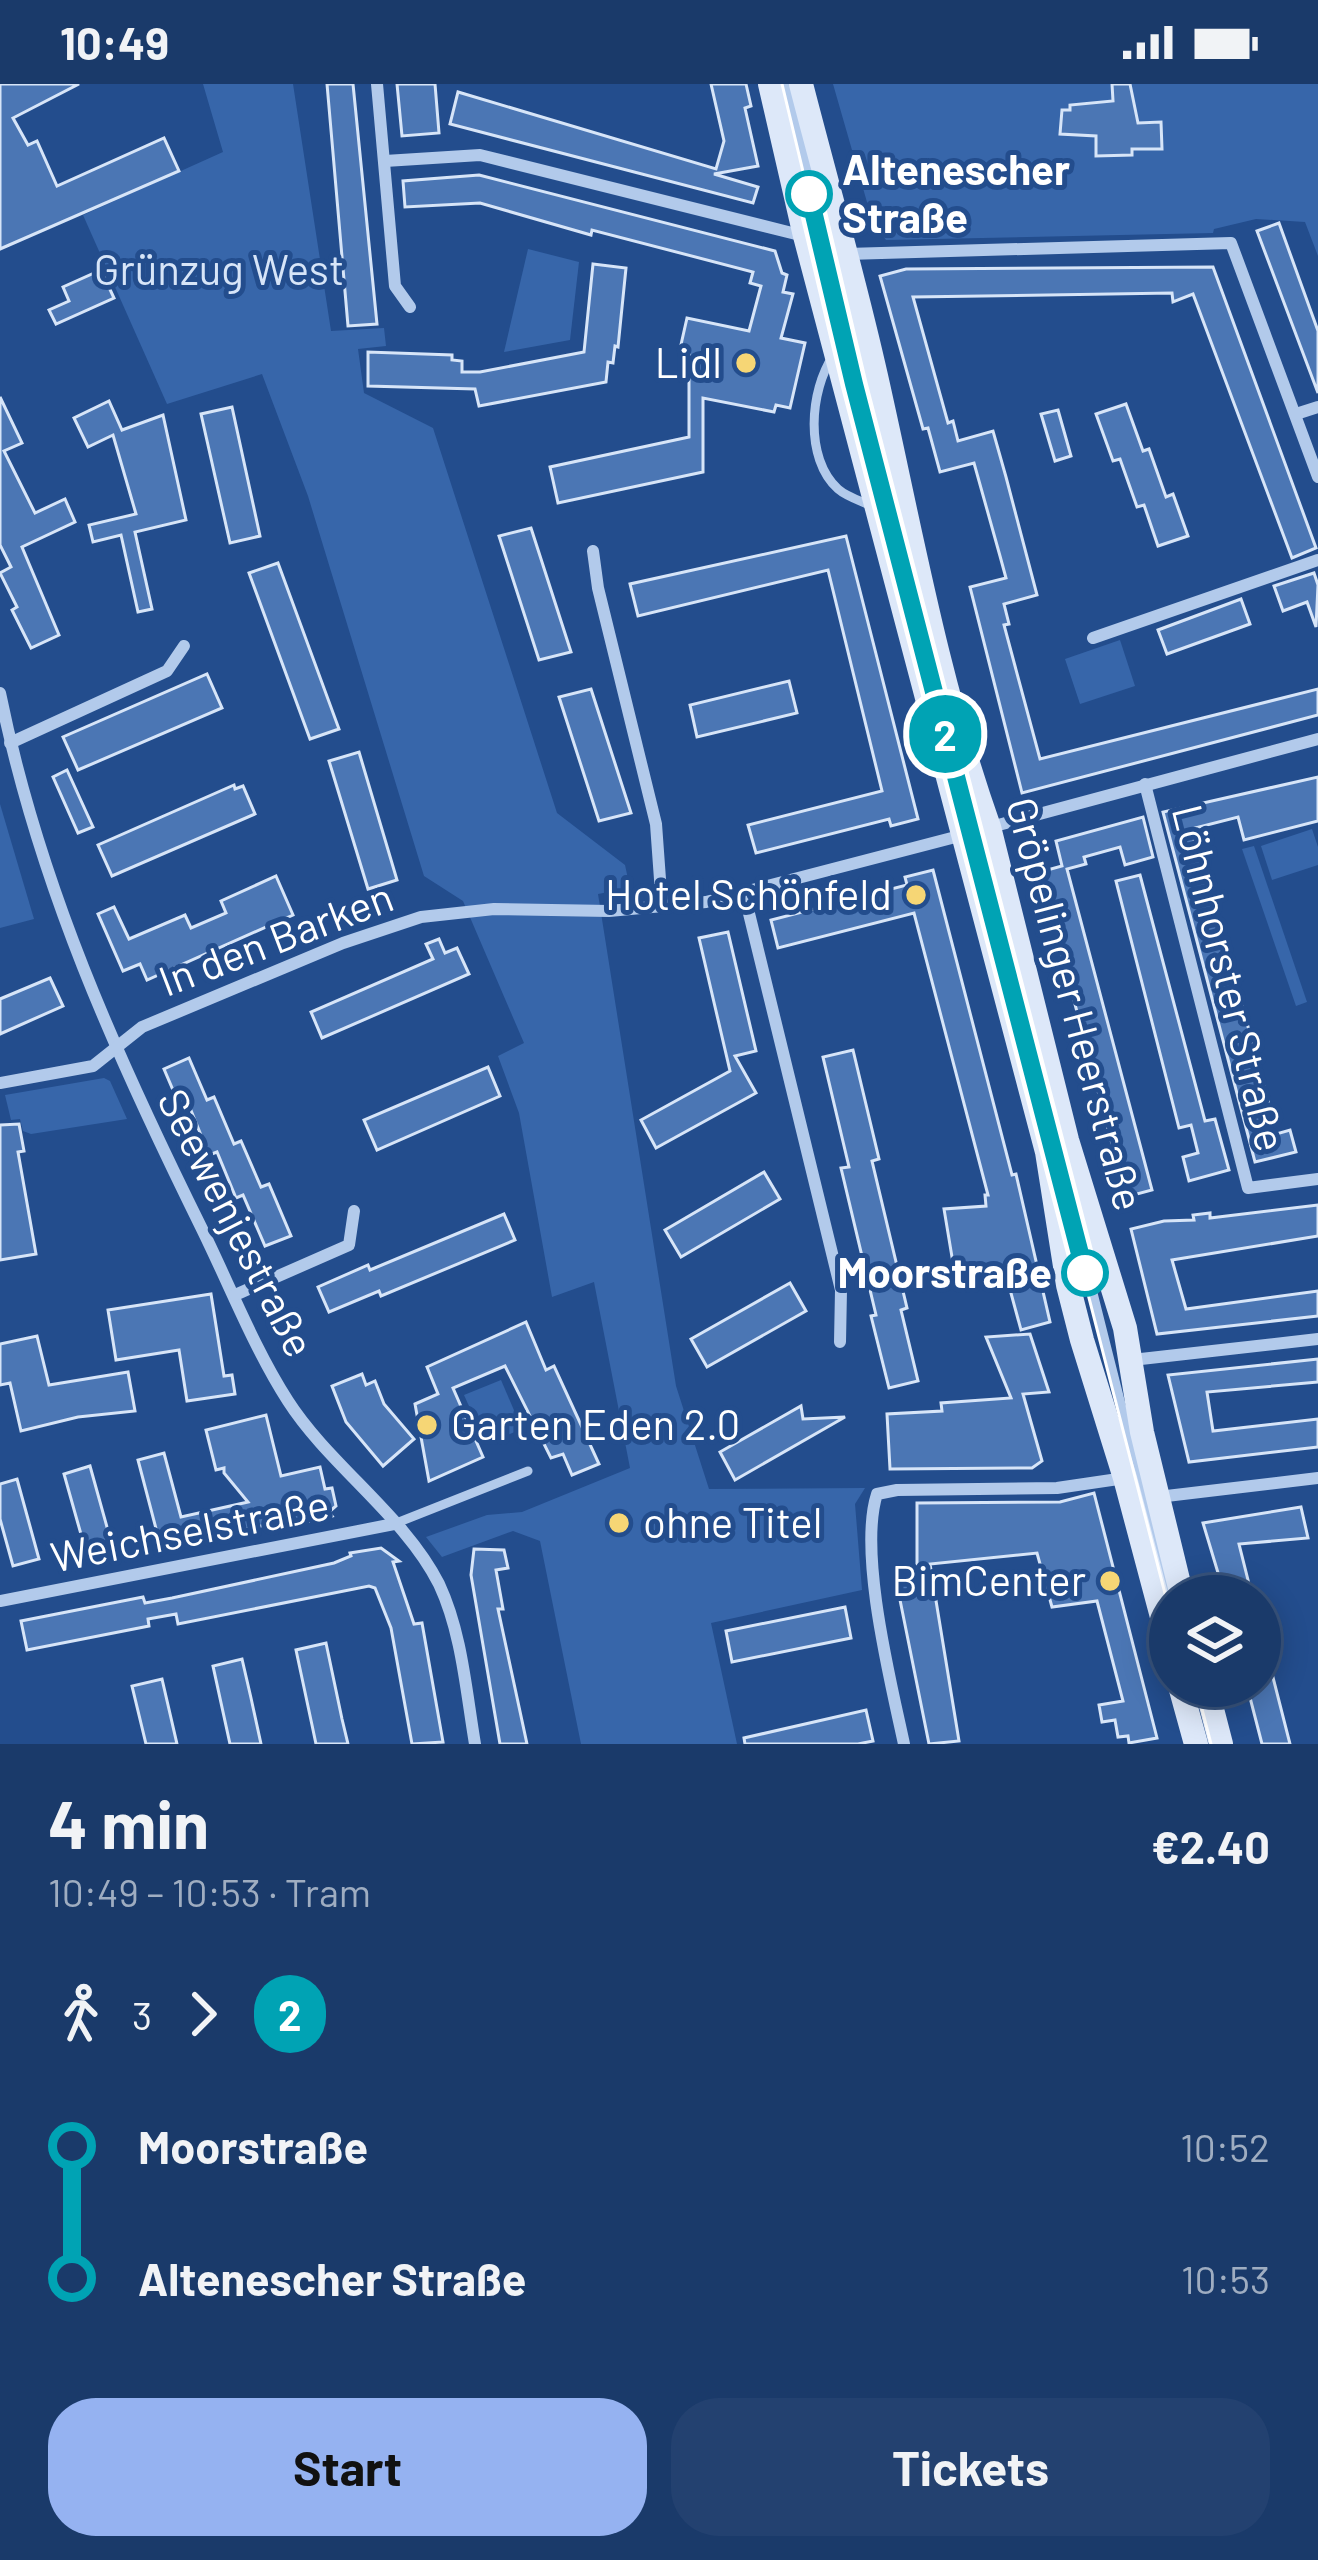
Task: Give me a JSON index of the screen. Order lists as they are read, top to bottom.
{
  "streets": {
    "main road": ["Gröpelinger Heerstraße"],
    "street": [
      "In den Barken",
      "Löhnhorster Straße",
      "Seewenjestraße",
      "Weichselstraße"
    ]
  },
  "crossings": [
    ["In den Barken", "Löhnhorster Straße"],
    ["In den Barken", "Gröpelinger Heerstraße"],
    ["In den Barken", "Seewenjestraße"],
    ["Seewenjestraße", "Weichselstraße"]
  ],
  "parks": ["Grünzug West"],
  "places": [
    "Altenescher Straße",
    "Lidl",
    "Hotel Schönfeld",
    "Moorstraße",
    "Garten Eden 2.0",
    "ohne Titel",
    "BimCenter"
  ],
  "lines": ["tram line 2"],
  "page": {
    "status": "10:49",
    "on_map": "2",
    "heading": ["4 min", "10:49 – 10:53 · Tram", "€2.40"],
    "legs": ["3", "2"],
    "list": [
      {
        "name": "Moorstraße",
        "value": "10:52"
      },
      {
        "name": "Altenescher Straße",
        "value": "10:53"
      }
    ],
    "buttons": ["Start", "Tickets"]
  }
}
